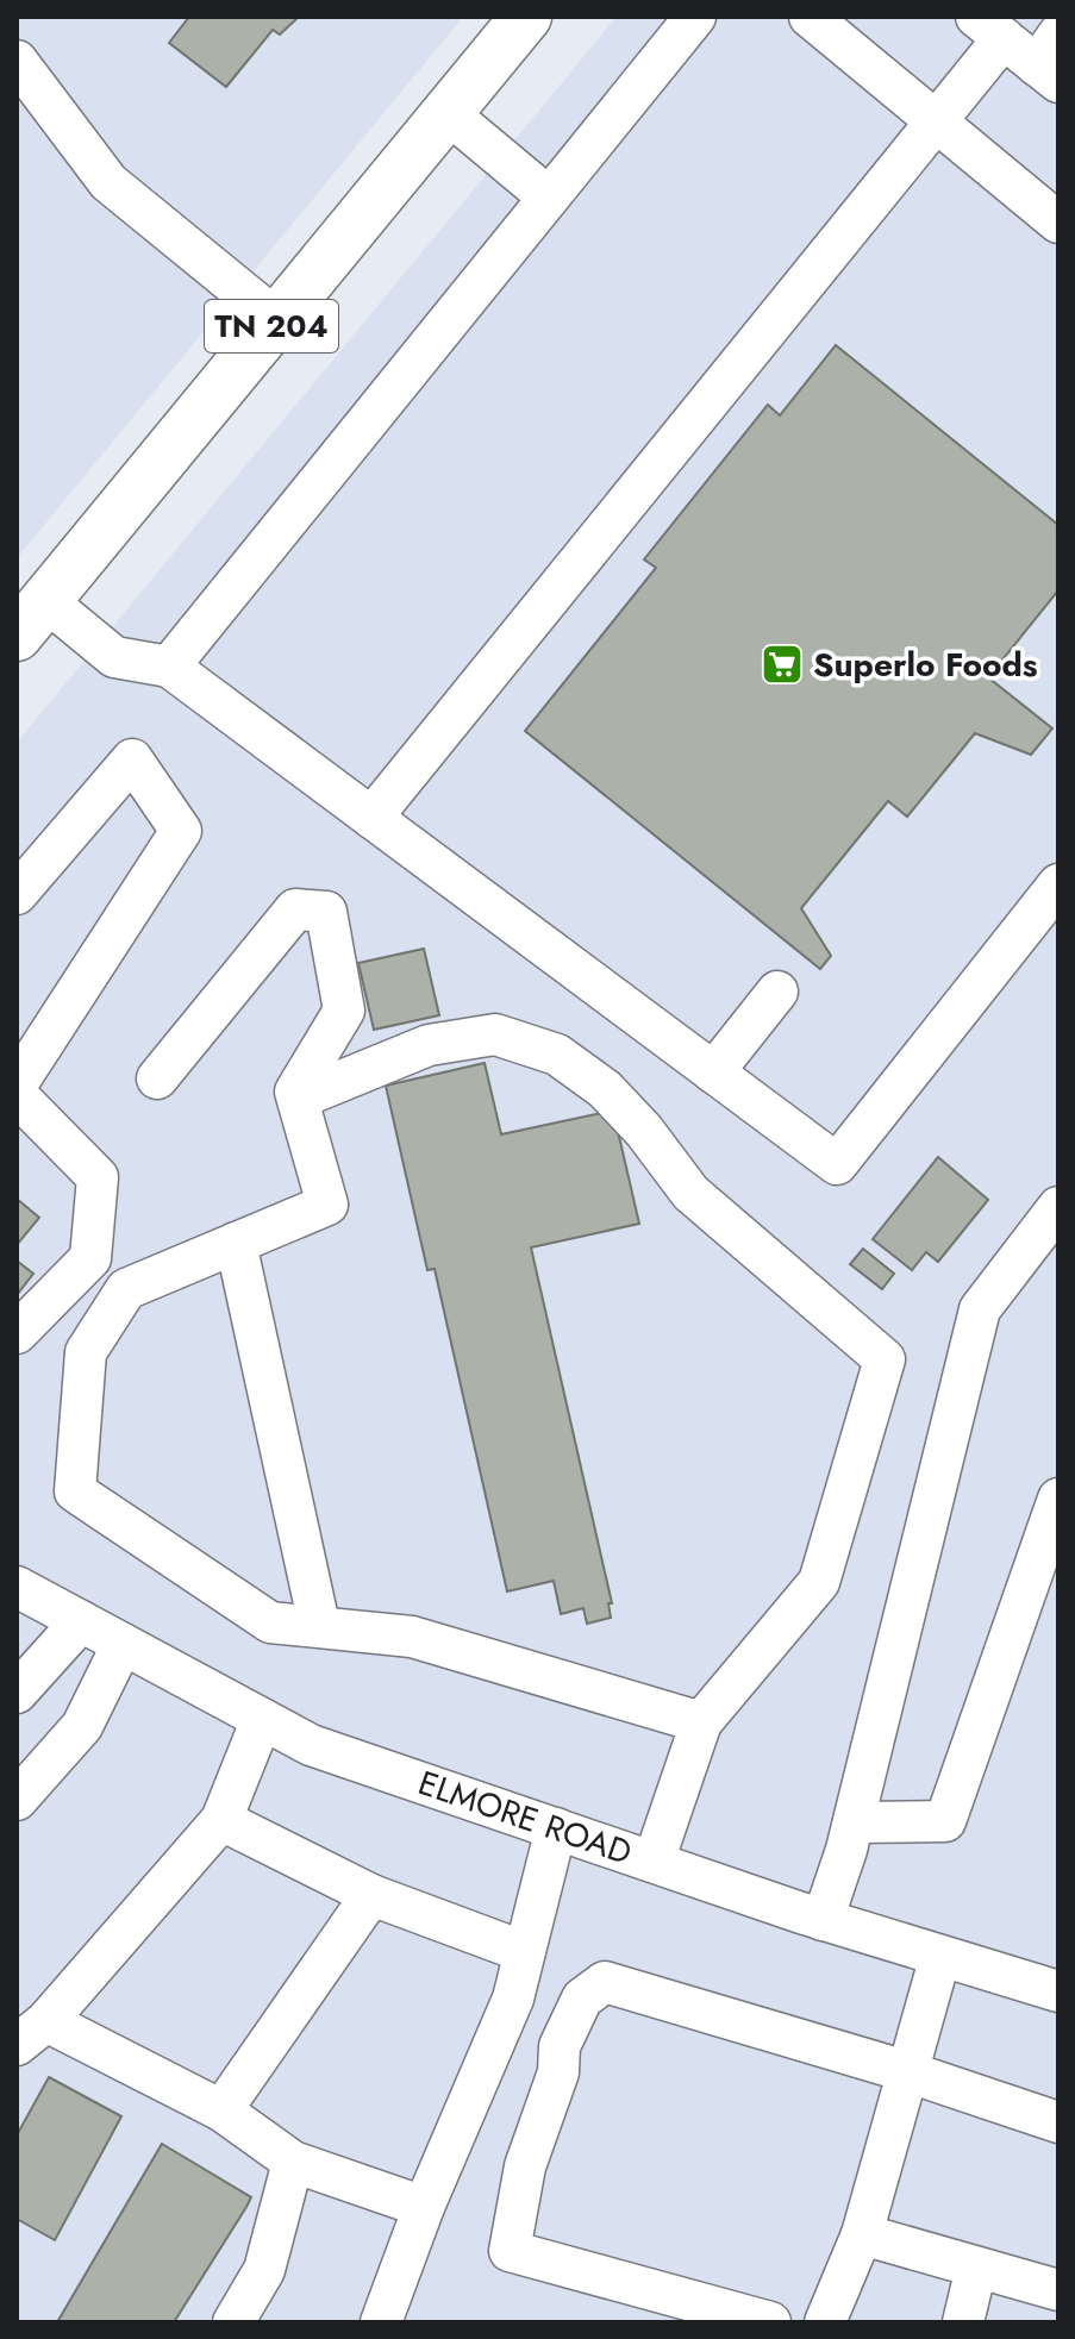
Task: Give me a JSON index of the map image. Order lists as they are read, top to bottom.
{
  "streets": {
    "main road": ["TN 204"],
    "street": ["ELMORE ROAD"]
  },
  "places": {
    "supermarket": ["Superlo Foods"]
  }
}
